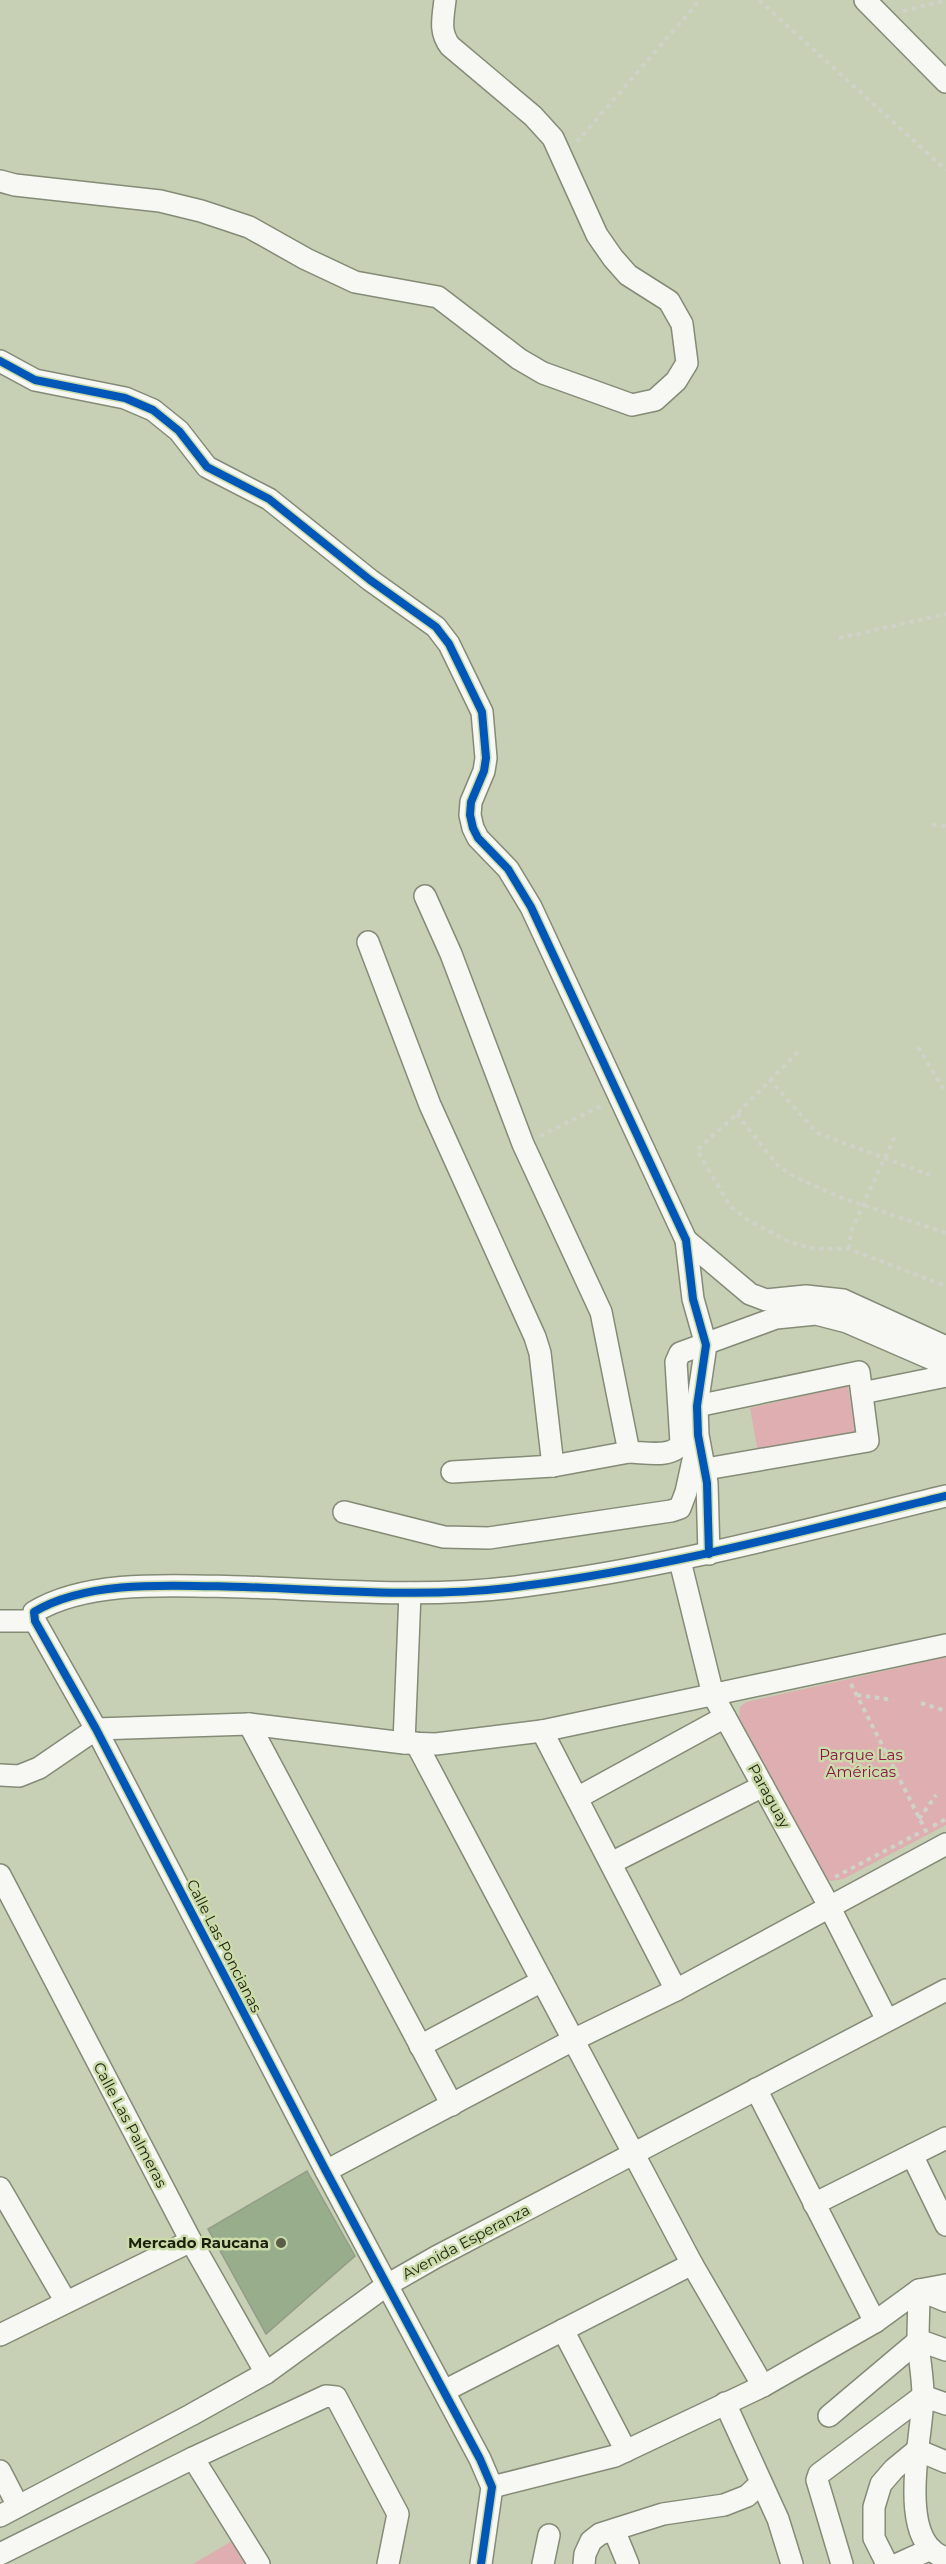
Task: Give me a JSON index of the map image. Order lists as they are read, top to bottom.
{
  "streets": {
    "street": [
      "Paraguay",
      "Calle Las Poncianas",
      "Calle Las Palmeras",
      "Avenida Esperanza"
    ]
  },
  "crossings": [
    ["Paraguay", "Avenida Esperanza"],
    ["Calle Las Poncianas", "Avenida Esperanza"],
    ["Calle Las Palmeras", "Avenida Esperanza"]
  ],
  "parks": ["Parque Las Américas"],
  "places": ["Mercado Raucana"]
}
